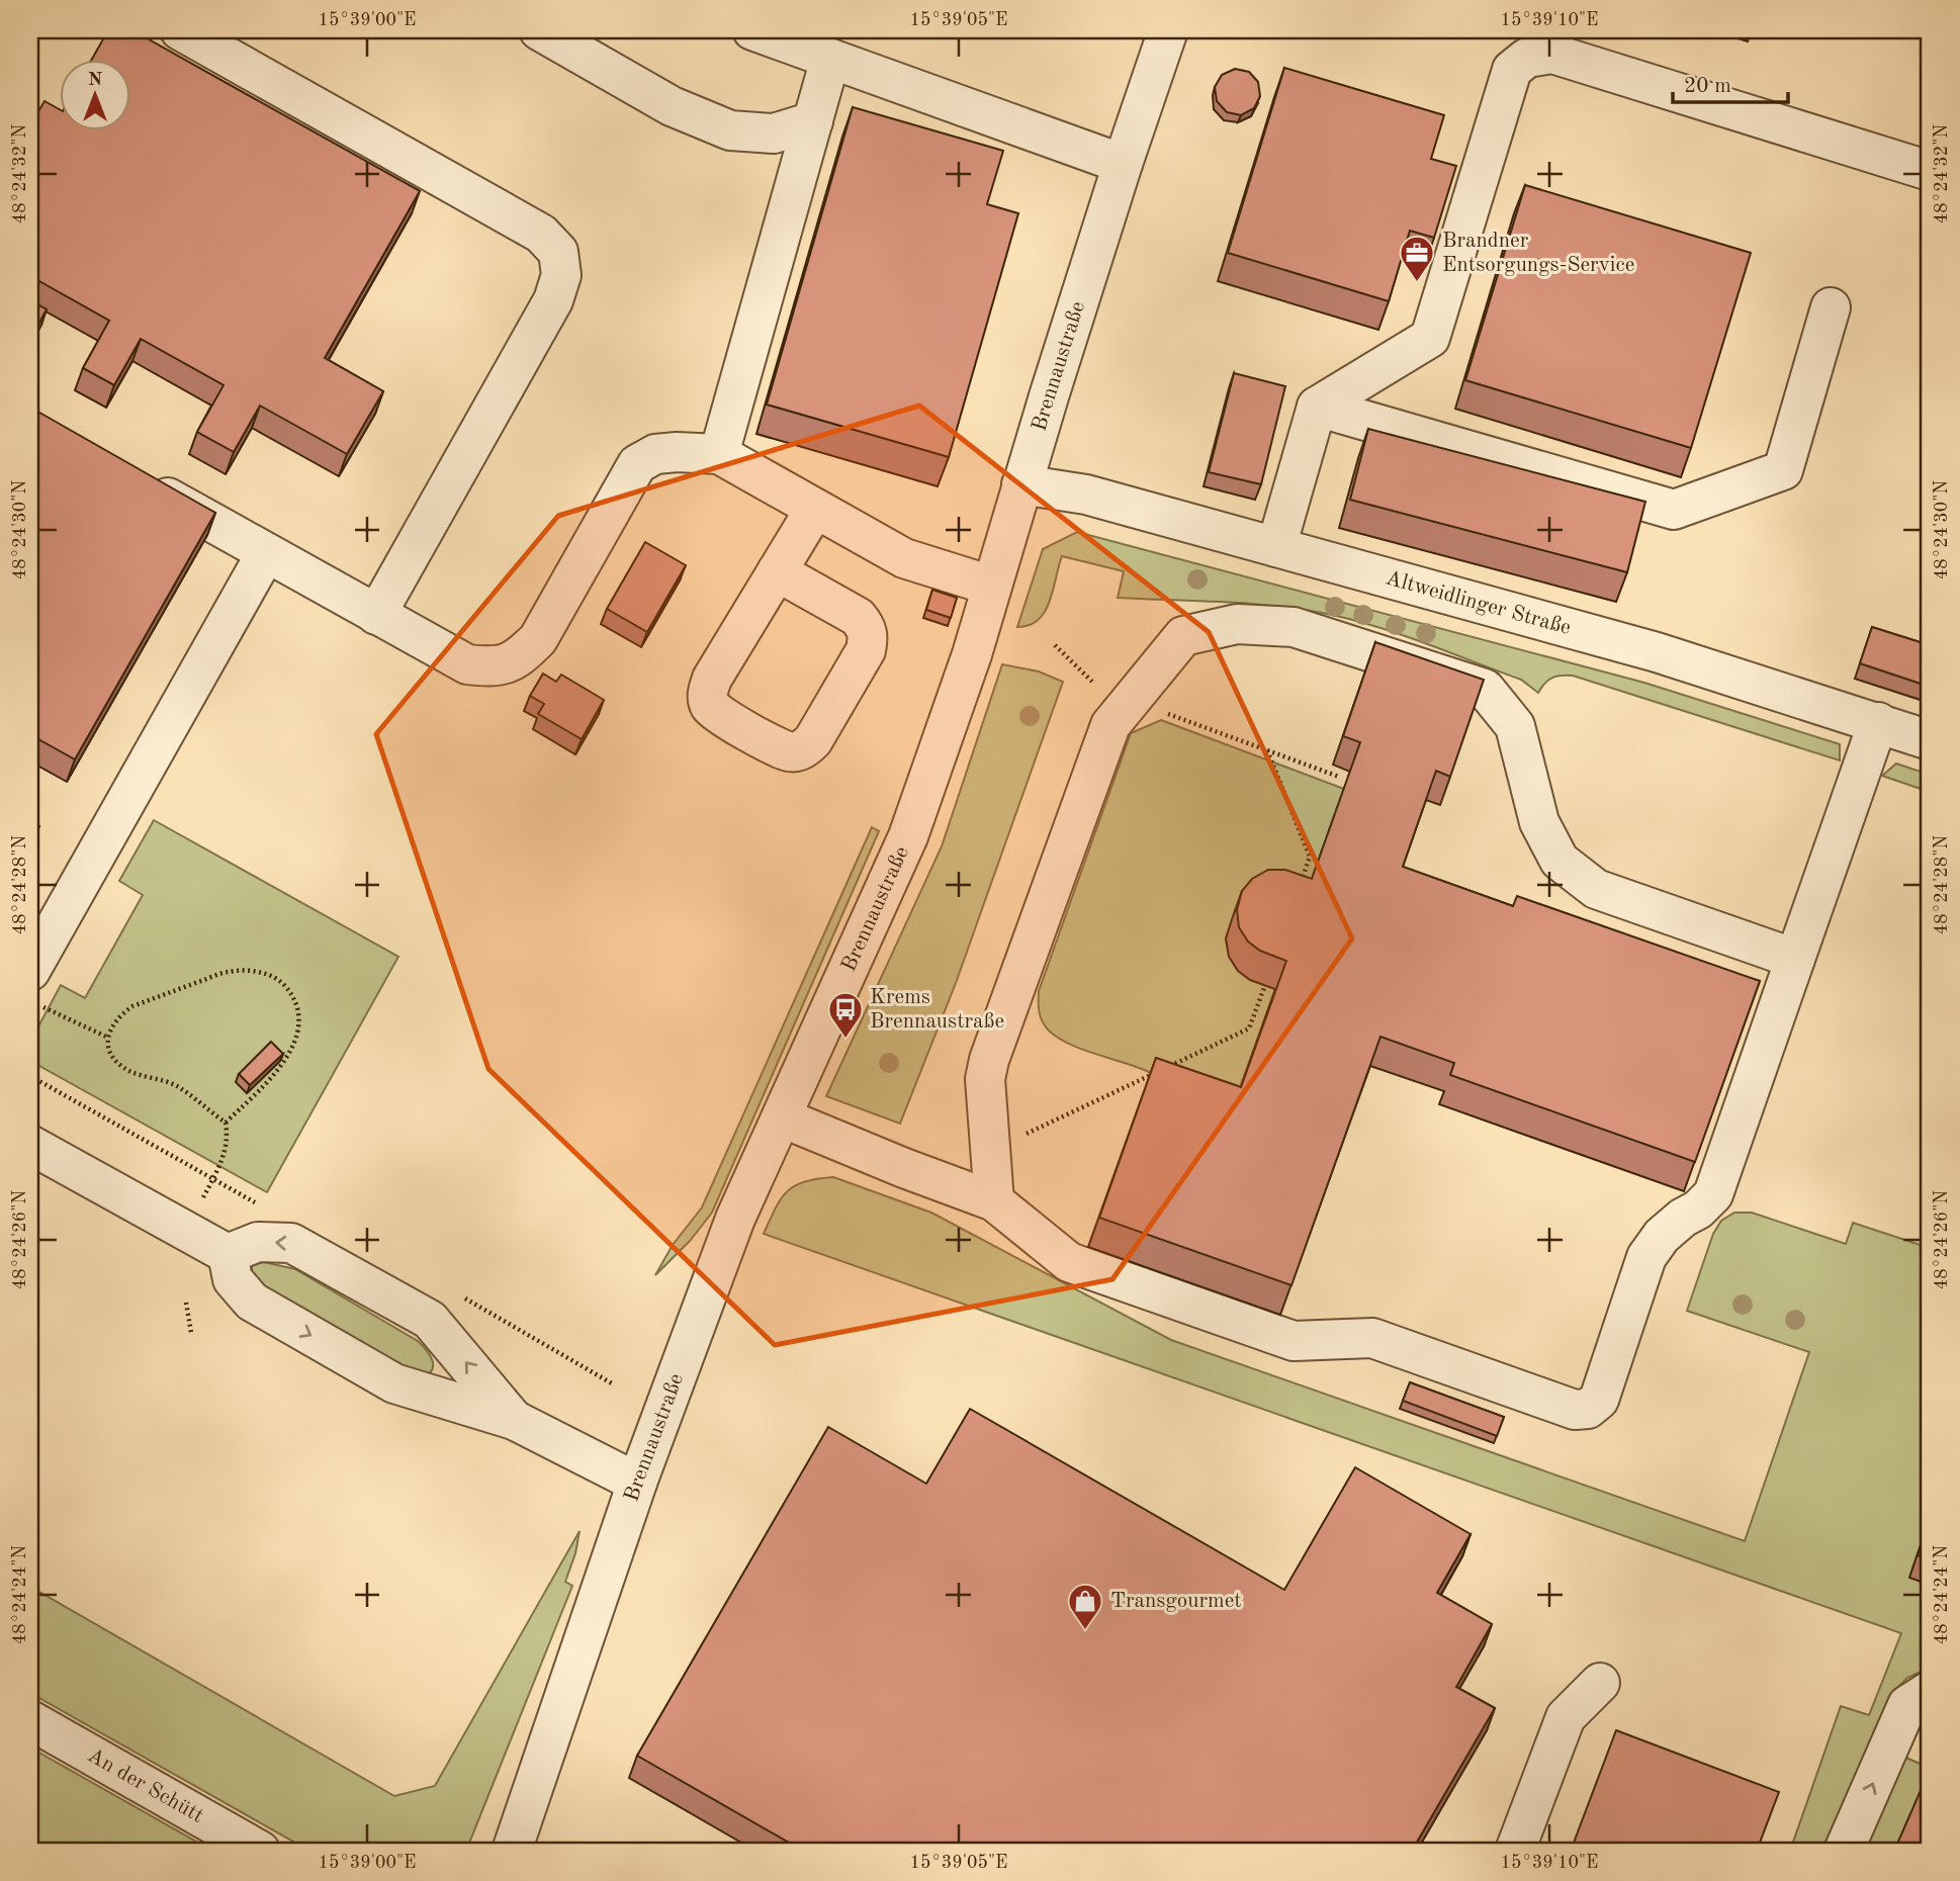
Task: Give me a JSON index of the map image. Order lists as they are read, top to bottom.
{
  "streets": {
    "street": ["Brennaustraße", "Altweidlinger Straße", "An der Schütt"]
  },
  "crossings": [
    ["Brennaustraße", "Altweidlinger Straße"]
  ],
  "places": {
    "office": ["Brandner Entsorgungs-Service"],
    "bus stop": ["Krems Brennaustraße"],
    "shop": ["Transgourmet"]
  },
  "scale_bar": "20 m",
  "north": "top",
  "coordinates": [
    "15°39'00\"E",
    "15°39'05\"E",
    "15°39'10\"E",
    "48°24'32\"N",
    "48°24'30\"N",
    "48°24'28\"N",
    "48°24'26\"N",
    "48°24'24\"N"
  ]
}
